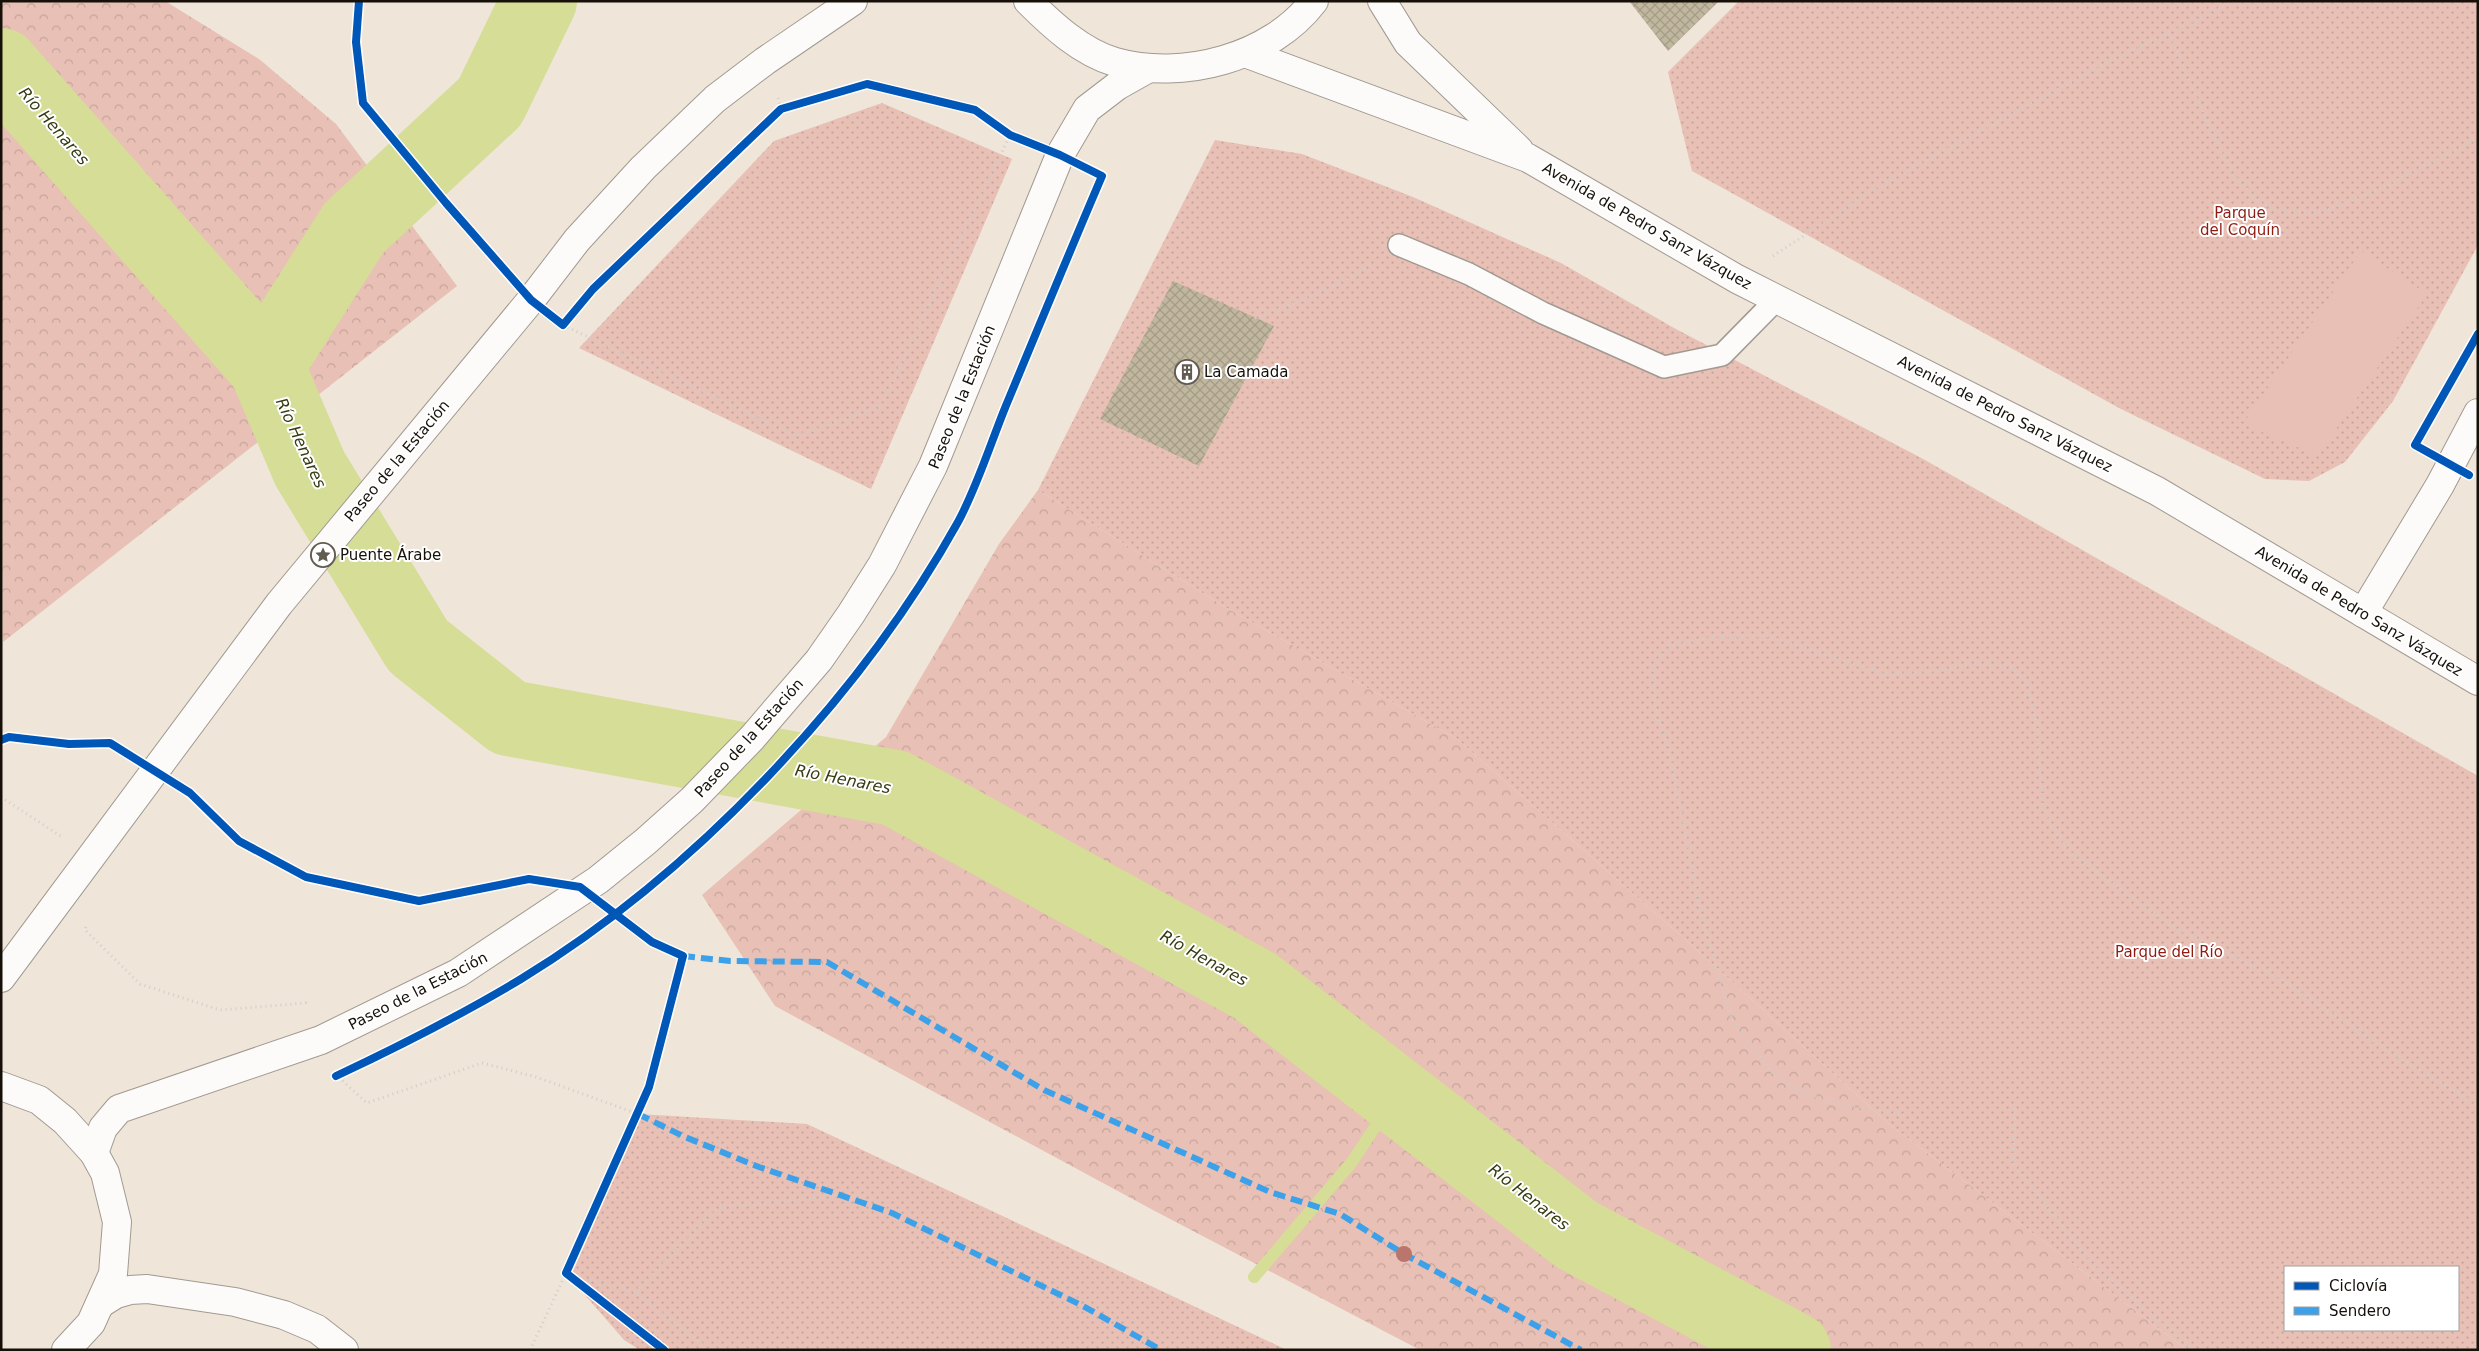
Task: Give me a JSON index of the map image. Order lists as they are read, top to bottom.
{
  "streets": {
    "main road": ["Avenida de Pedro Sanz Vázquez", "Paseo de la Estación"]
  },
  "water": ["Río Henares"],
  "parks": ["Parque del Coquín", "Parque del Río"],
  "places": {
    "building": ["La Camada"],
    "place": ["Puente Árabe"]
  },
  "legend": ["Ciclovía", "Sendero"]
}
